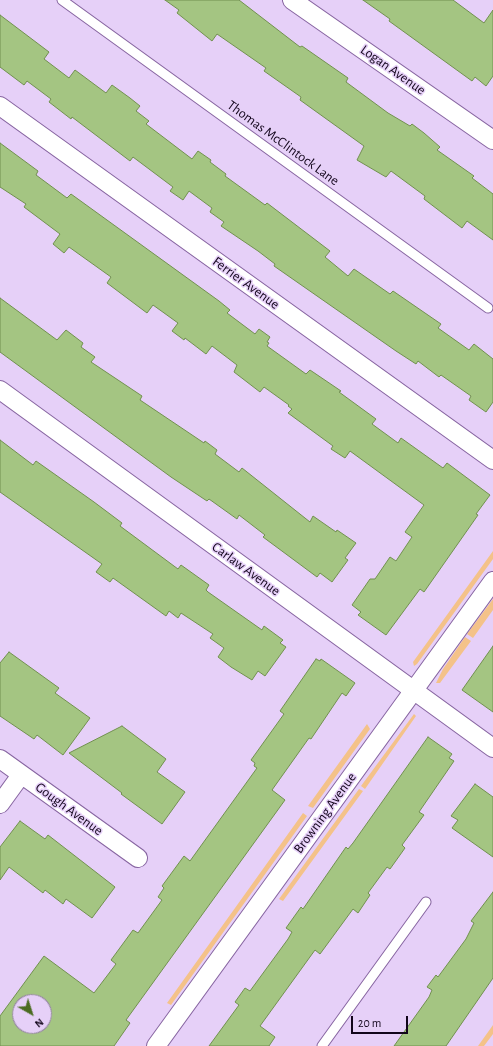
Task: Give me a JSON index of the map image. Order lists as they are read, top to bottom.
{
  "streets": {
    "street": [
      "Logan Avenue",
      "Ferrier Avenue",
      "Carlaw Avenue",
      "Gough Avenue",
      "Browning Avenue"
    ],
    "lane": ["Thomas McClintock Lane"]
  },
  "crossings": [
    ["Carlaw Avenue", "Browning Avenue"]
  ],
  "scale_bar": "20 m",
  "north": "bottom right"
}
